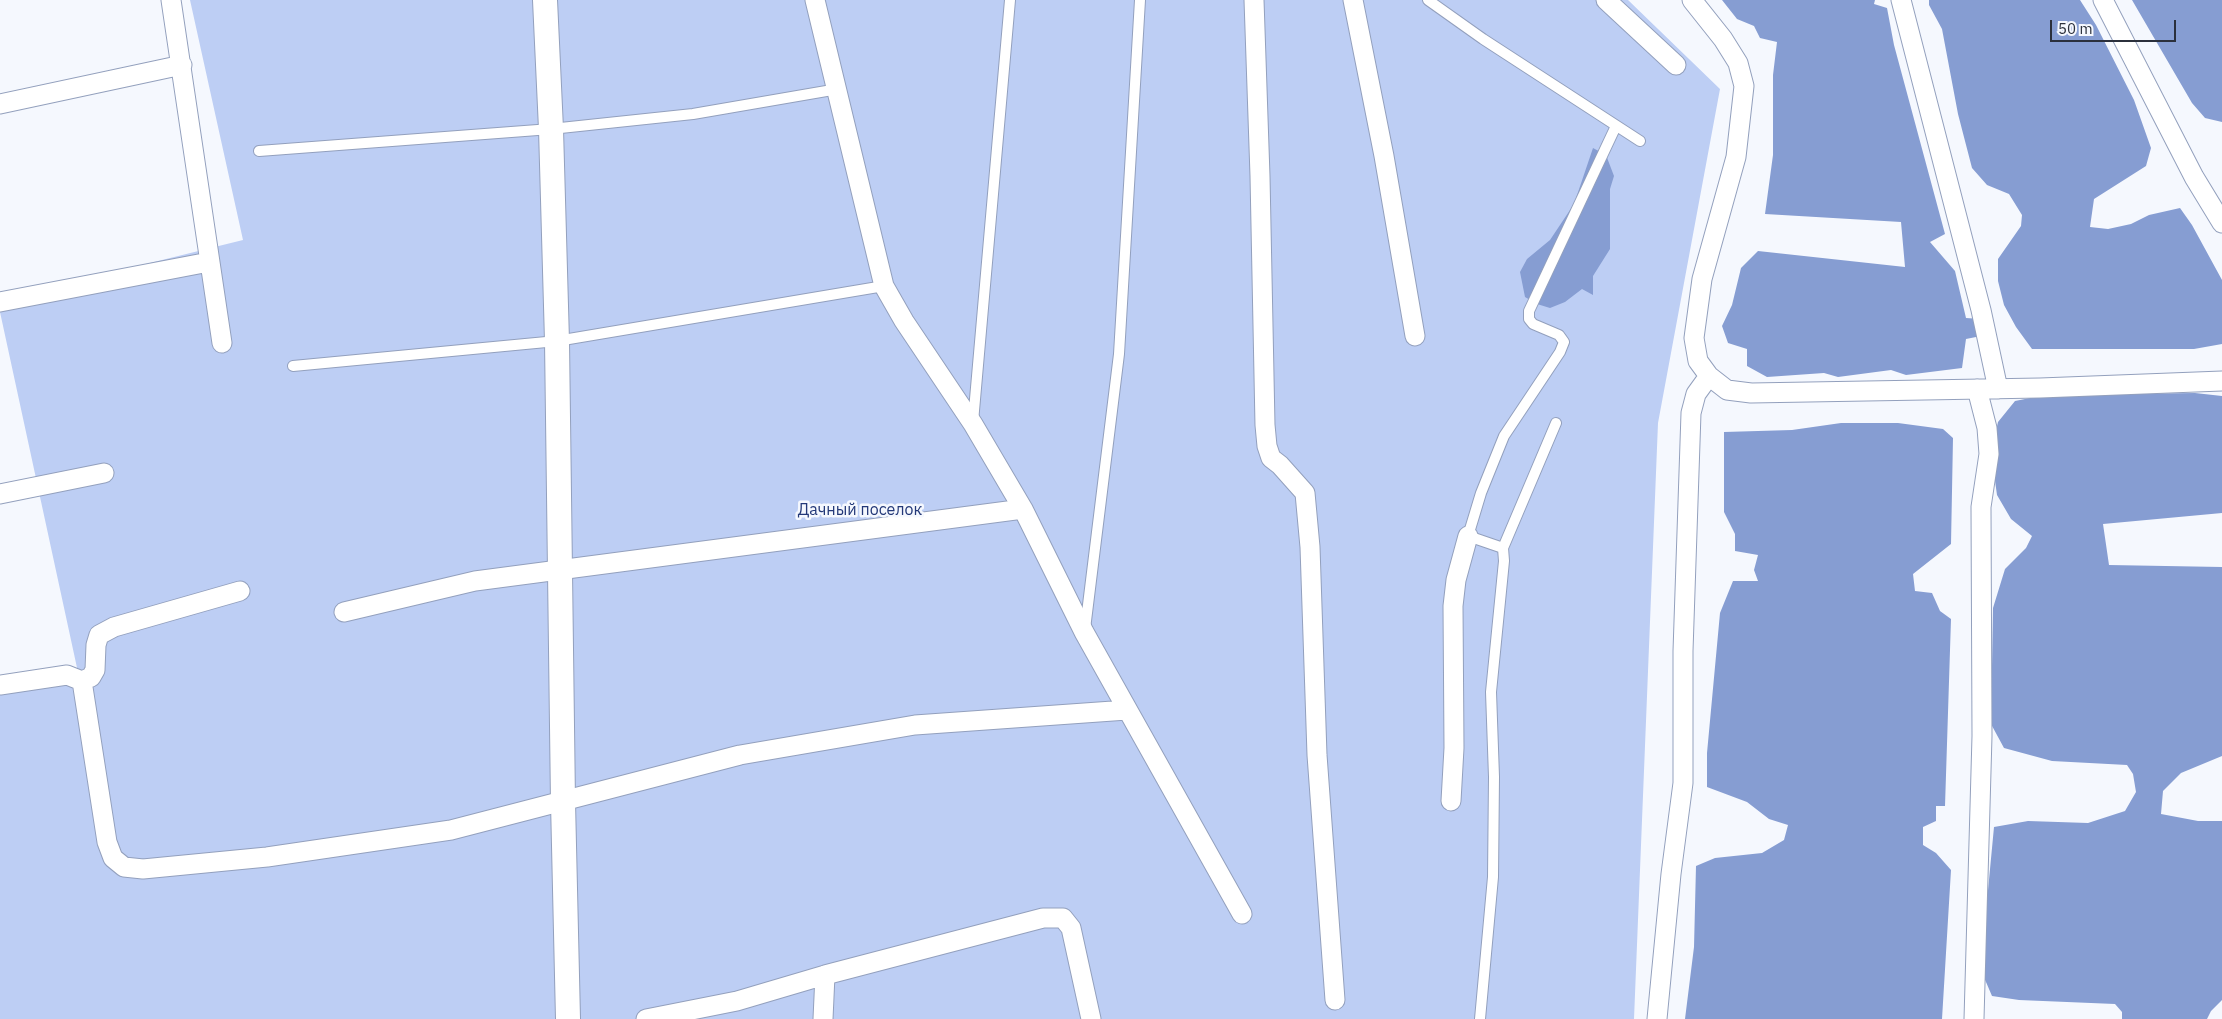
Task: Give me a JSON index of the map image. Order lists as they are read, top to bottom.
{
  "parks": ["Дачный поселок"],
  "scale_bar": "50 m"
}
